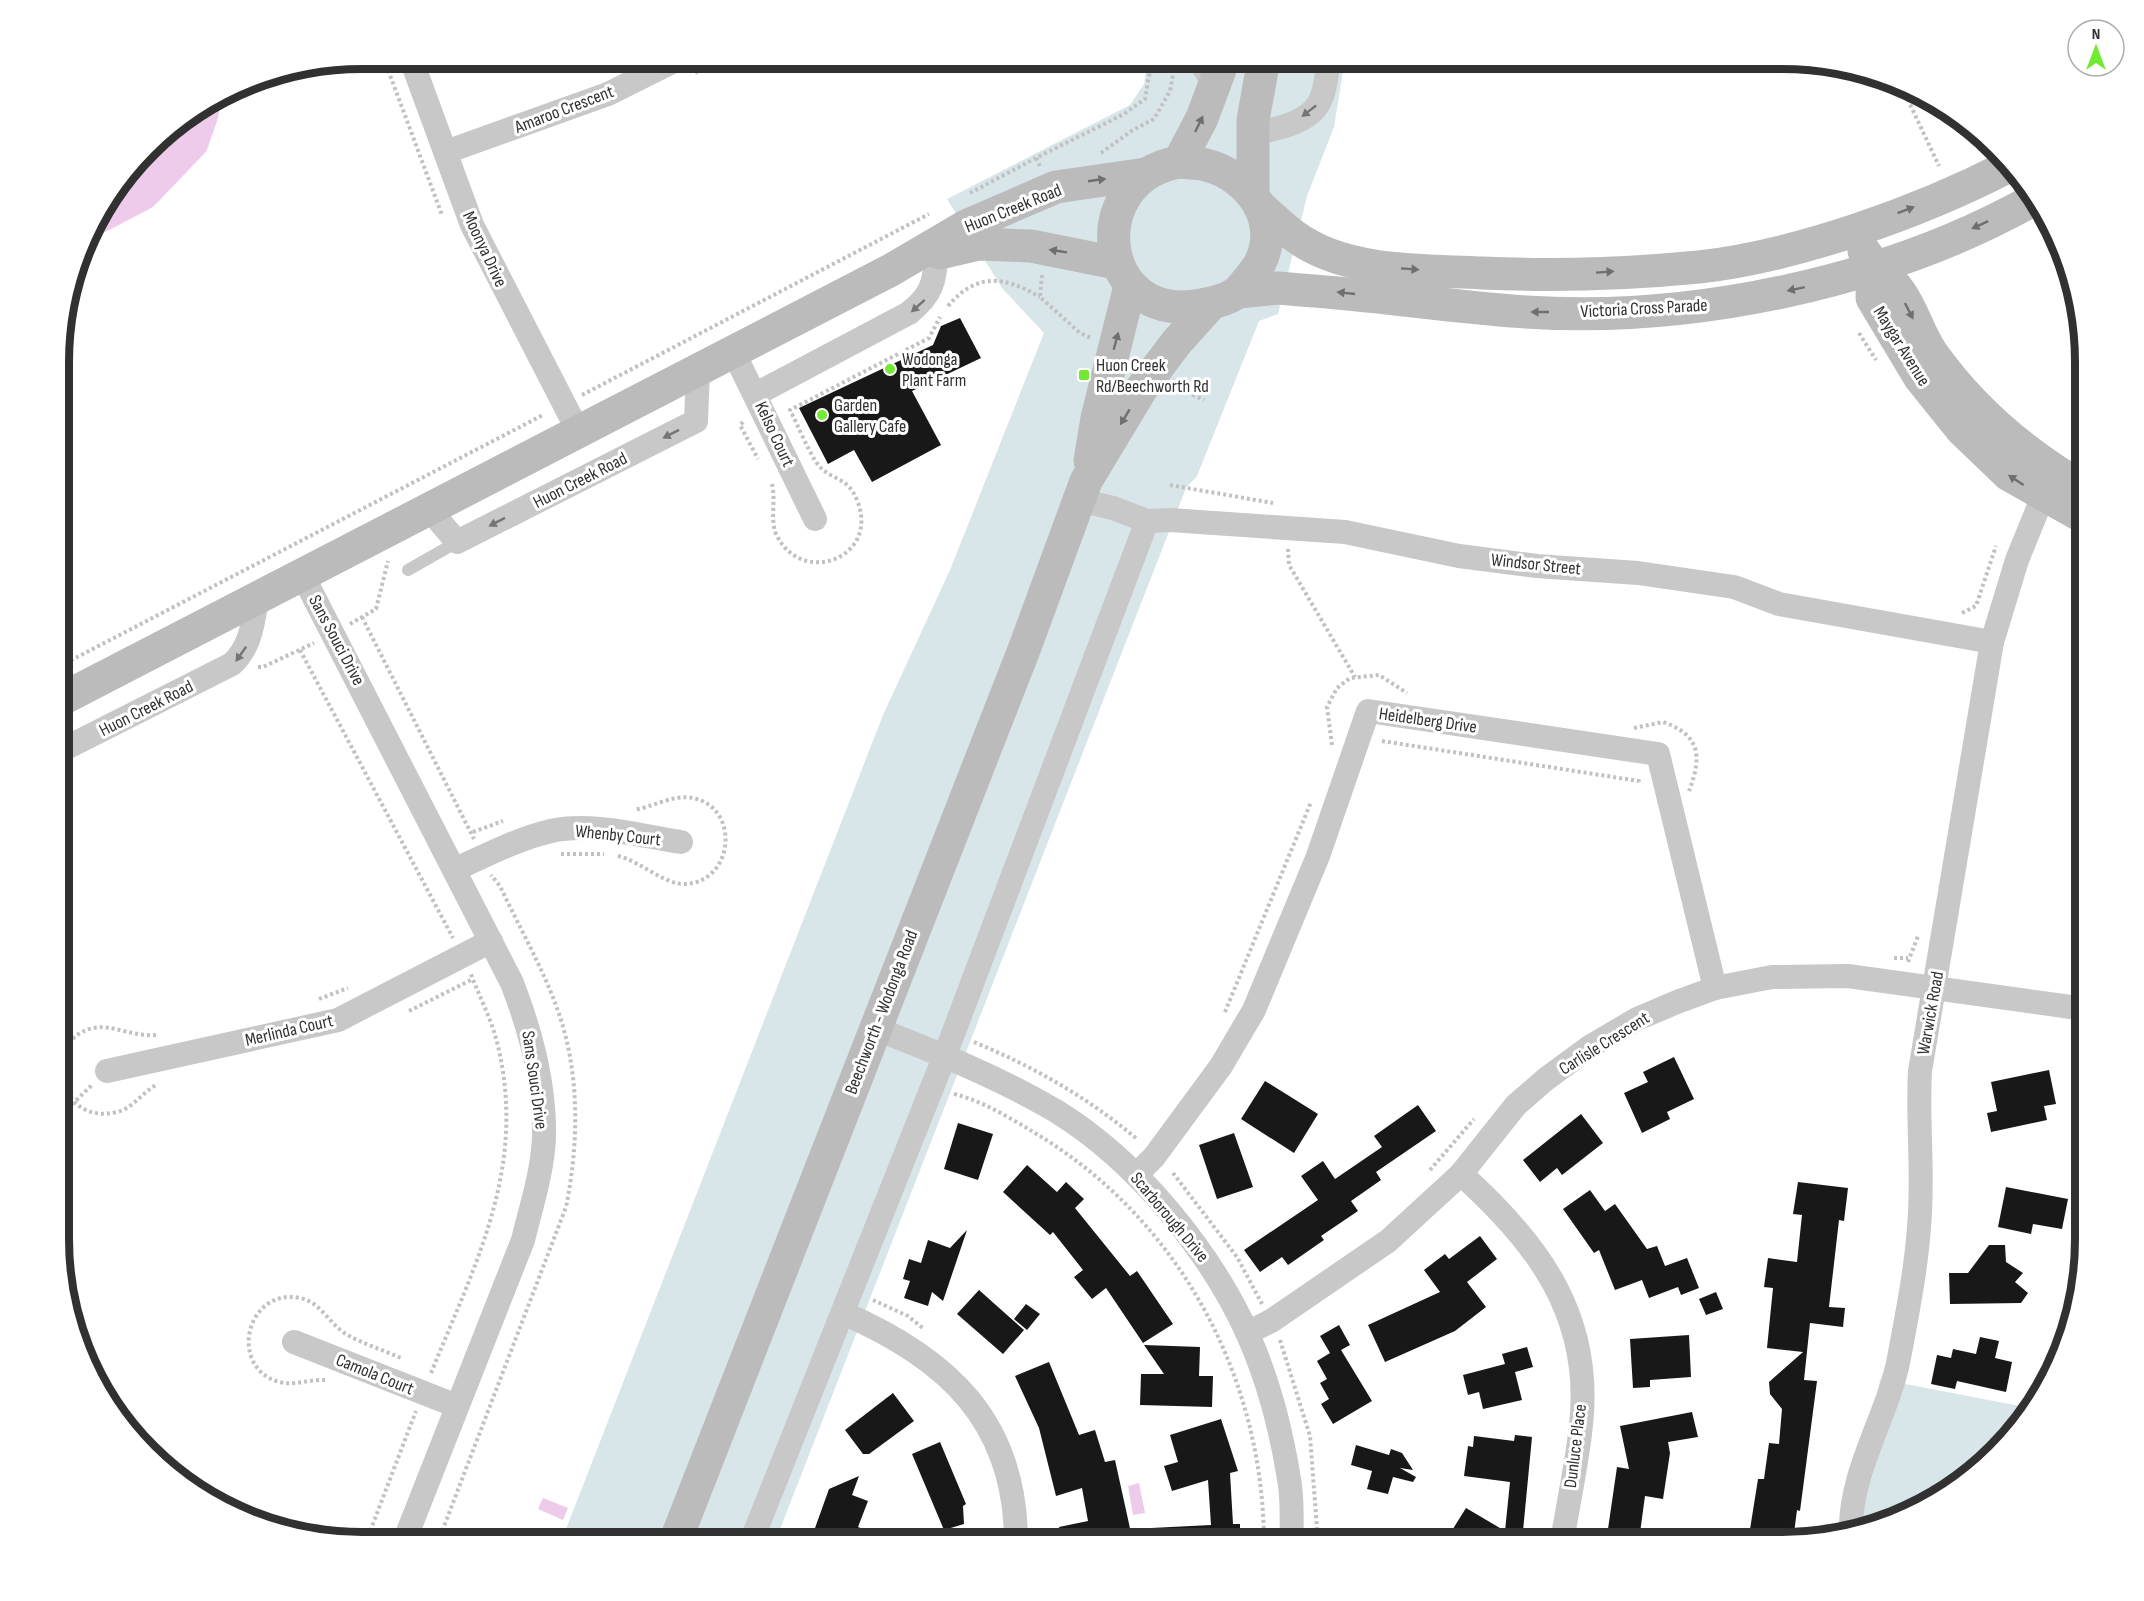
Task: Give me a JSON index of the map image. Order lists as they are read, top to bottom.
{
  "streets": {
    "main road": [
      "Huon Creek Road",
      "Victoria Cross Parade",
      "Maygar Avenue",
      "Beechworth - Wodonga Road"
    ],
    "street": [
      "Amaroo Crescent",
      "Moonya Drive",
      "Kelso Court",
      "Windsor Street",
      "Sans Souci Drive",
      "Heidelberg Drive",
      "Whenby Court",
      "Warwick Road",
      "Merlinda Court",
      "Carlisle Crescent",
      "Scarborough Drive",
      "Camola Court",
      "Dunluce Place"
    ]
  },
  "crossings": [
    ["Amaroo Crescent", "Moonya Drive"],
    ["Huon Creek Road", "Moonya Drive"],
    ["Huon Creek Road", "Victoria Cross Parade"],
    ["Huon Creek Road", "Kelso Court"],
    ["Huon Creek Road", "Sans Souci Drive"],
    ["Huon Creek Road", "Beechworth - Wodonga Road"],
    ["Victoria Cross Parade", "Maygar Avenue"],
    ["Victoria Cross Parade", "Beechworth - Wodonga Road"],
    ["Maygar Avenue", "Warwick Road"],
    ["Windsor Street", "Beechworth - Wodonga Road"],
    ["Windsor Street", "Warwick Road"],
    ["Sans Souci Drive", "Whenby Court"],
    ["Sans Souci Drive", "Merlinda Court"],
    ["Sans Souci Drive", "Camola Court"],
    ["Heidelberg Drive", "Carlisle Crescent"],
    ["Heidelberg Drive", "Scarborough Drive"],
    ["Beechworth - Wodonga Road", "Scarborough Drive"],
    ["Warwick Road", "Carlisle Crescent"],
    ["Carlisle Crescent", "Scarborough Drive"],
    ["Carlisle Crescent", "Dunluce Place"]
  ],
  "places": {
    "other": ["Wodonga Plant Farm", "Garden Gallery Cafe"],
    "transit": ["Huon Creek Rd/Beechworth Rd"]
  },
  "north": "top"
}
